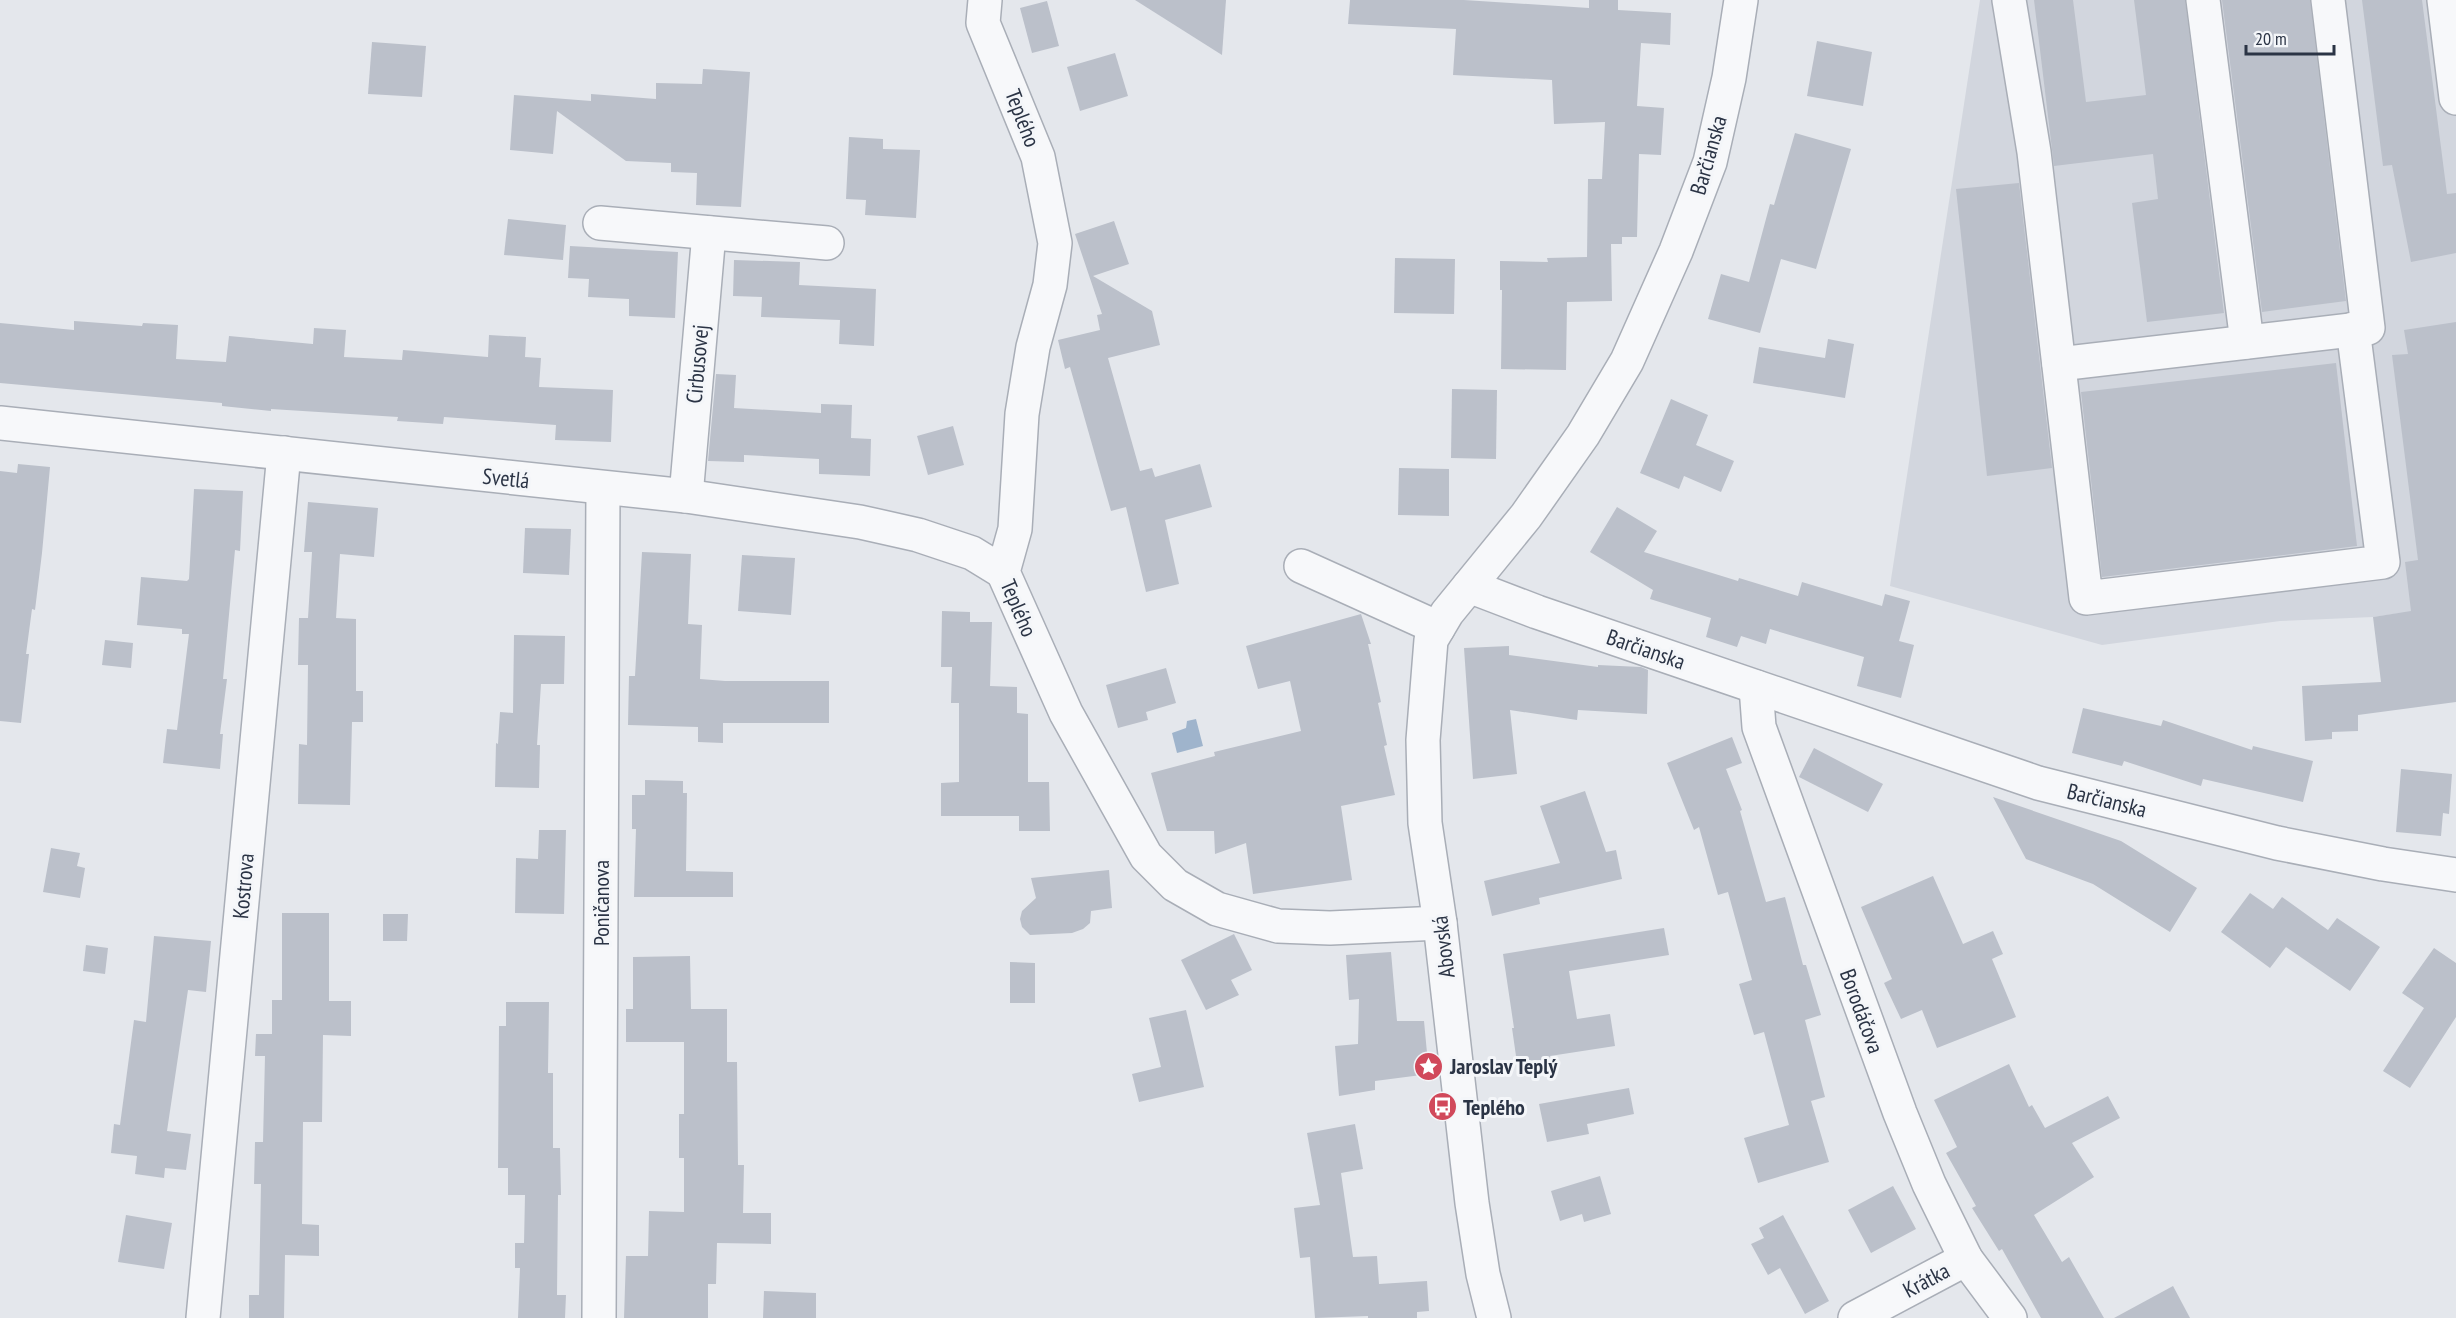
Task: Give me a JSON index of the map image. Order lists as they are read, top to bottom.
{
  "streets": {
    "street": [
      "Teplého",
      "Barčianska",
      "Cirbusovej",
      "Svetlá",
      "Kostrova",
      "Poničanova",
      "Abovská",
      "Borodáčova",
      "Krátka"
    ]
  },
  "crossings": [
    ["Teplého", "Svetlá"],
    ["Teplého", "Abovská"],
    ["Barčianska", "Abovská"],
    ["Barčianska", "Borodáčova"],
    ["Cirbusovej", "Svetlá"],
    ["Svetlá", "Kostrova"],
    ["Svetlá", "Poničanova"],
    ["Borodáčova", "Krátka"]
  ],
  "places": {
    "place": ["Jaroslav Teplý"],
    "bus stop": ["Teplého"]
  },
  "scale_bar": "20 m"
}
